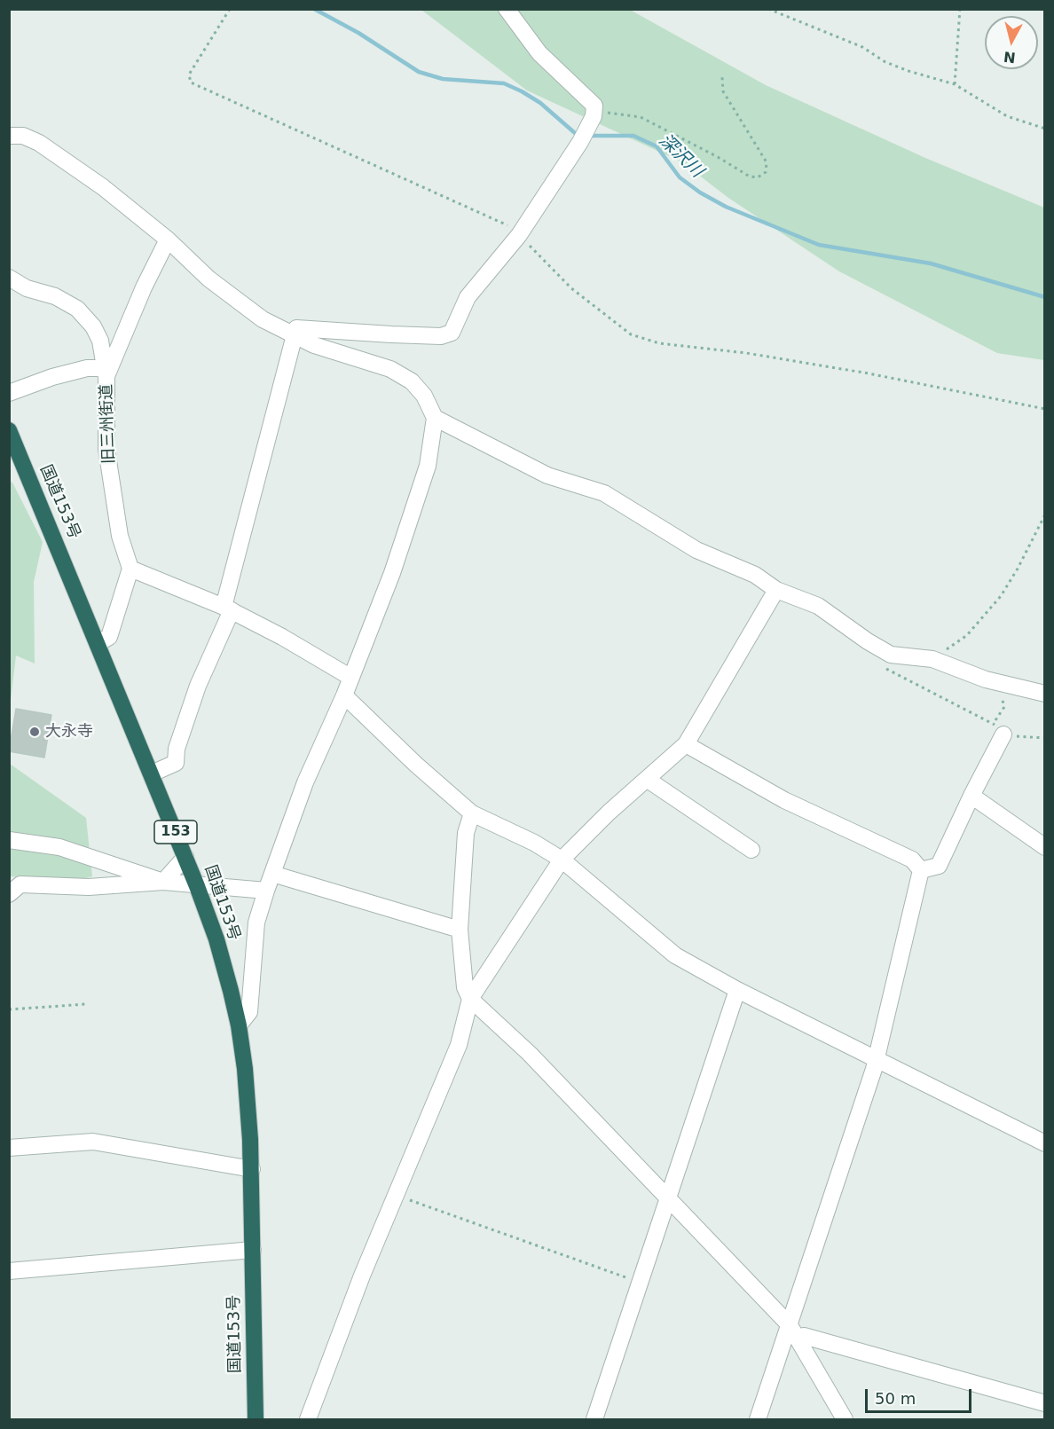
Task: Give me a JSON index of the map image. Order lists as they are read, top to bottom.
{
  "streets": {
    "highway": ["国道153号", "153"],
    "street": ["旧三州街道"]
  },
  "water": ["深沢川"],
  "places": ["大永寺"],
  "scale_bar": "50 m",
  "north": "bottom"
}
